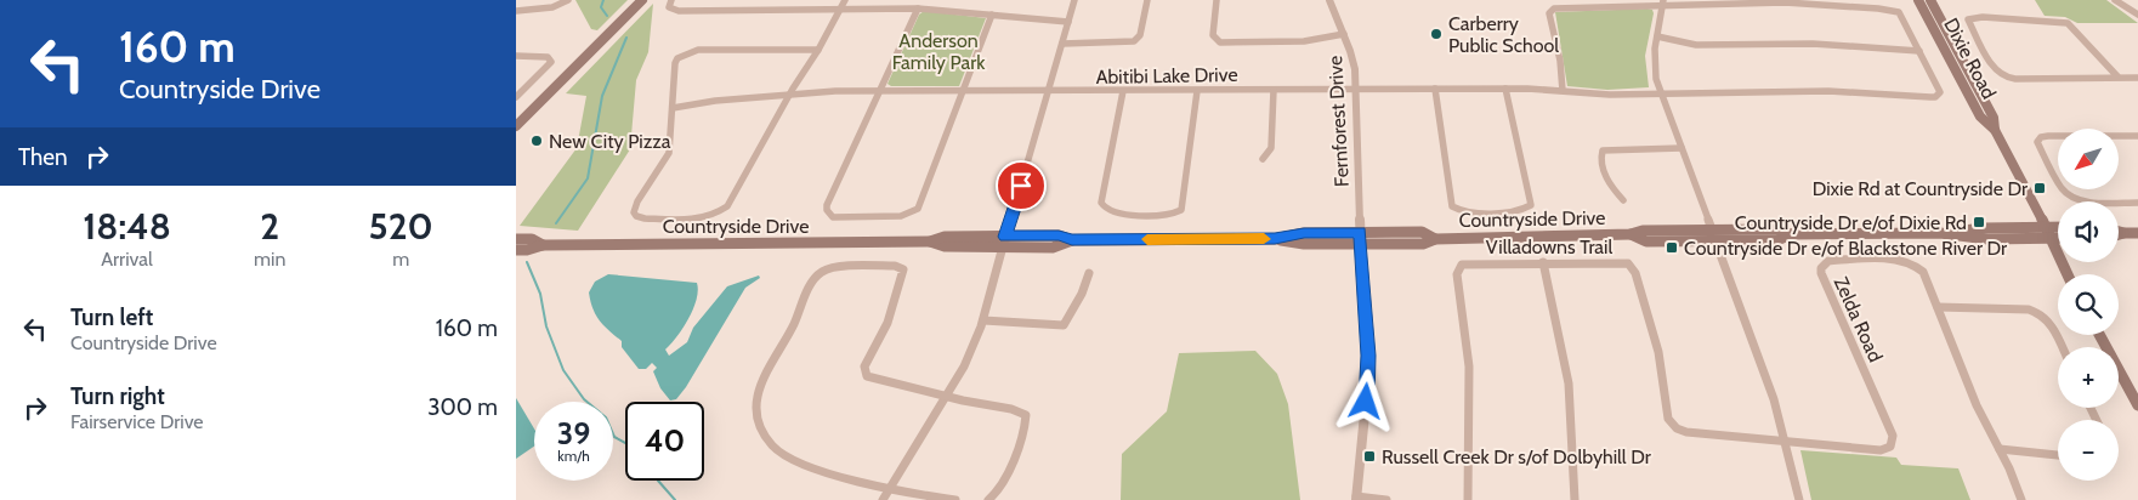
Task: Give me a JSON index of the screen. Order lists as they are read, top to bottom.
{
  "streets": {
    "main road": ["Dixie Road", "Countryside Drive"],
    "street": [
      "Abitibi Lake Drive",
      "Fernforest Drive",
      "Villadowns Trail",
      "Zelda Road"
    ]
  },
  "crossings": [
    ["Dixie Road", "Countryside Drive"],
    ["Abitibi Lake Drive", "Fernforest Drive"],
    ["Fernforest Drive", "Countryside Drive"],
    ["Villadowns Trail", "Zelda Road"]
  ],
  "parks": ["Anderson Family Park"],
  "places": {
    "other": ["Carberry Public School", "New City Pizza"],
    "transit": [
      "Dixie Rd at Countryside Dr",
      "Countryside Dr e/of Dixie Rd",
      "Countryside Dr e/of Blackstone River Dr",
      "Russell Creek Dr s/of Dolbyhill Dr"
    ]
  },
  "north": "bottom left",
  "page": {
    "turn": ["160 m", "Countryside Drive"],
    "then": "Then",
    "map_buttons": ["+", "−"],
    "eta": [
      "18:48",
      "Arrival",
      "2",
      "min",
      "520",
      "m"
    ],
    "list": [
      {
        "name": "Turn left",
        "note": "Countryside Drive",
        "value": "160 m"
      },
      {
        "name": "Turn right",
        "note": "Fairservice Drive",
        "value": "300 m"
      }
    ],
    "speed": "39 km/h",
    "limit": "40"
  }
}
